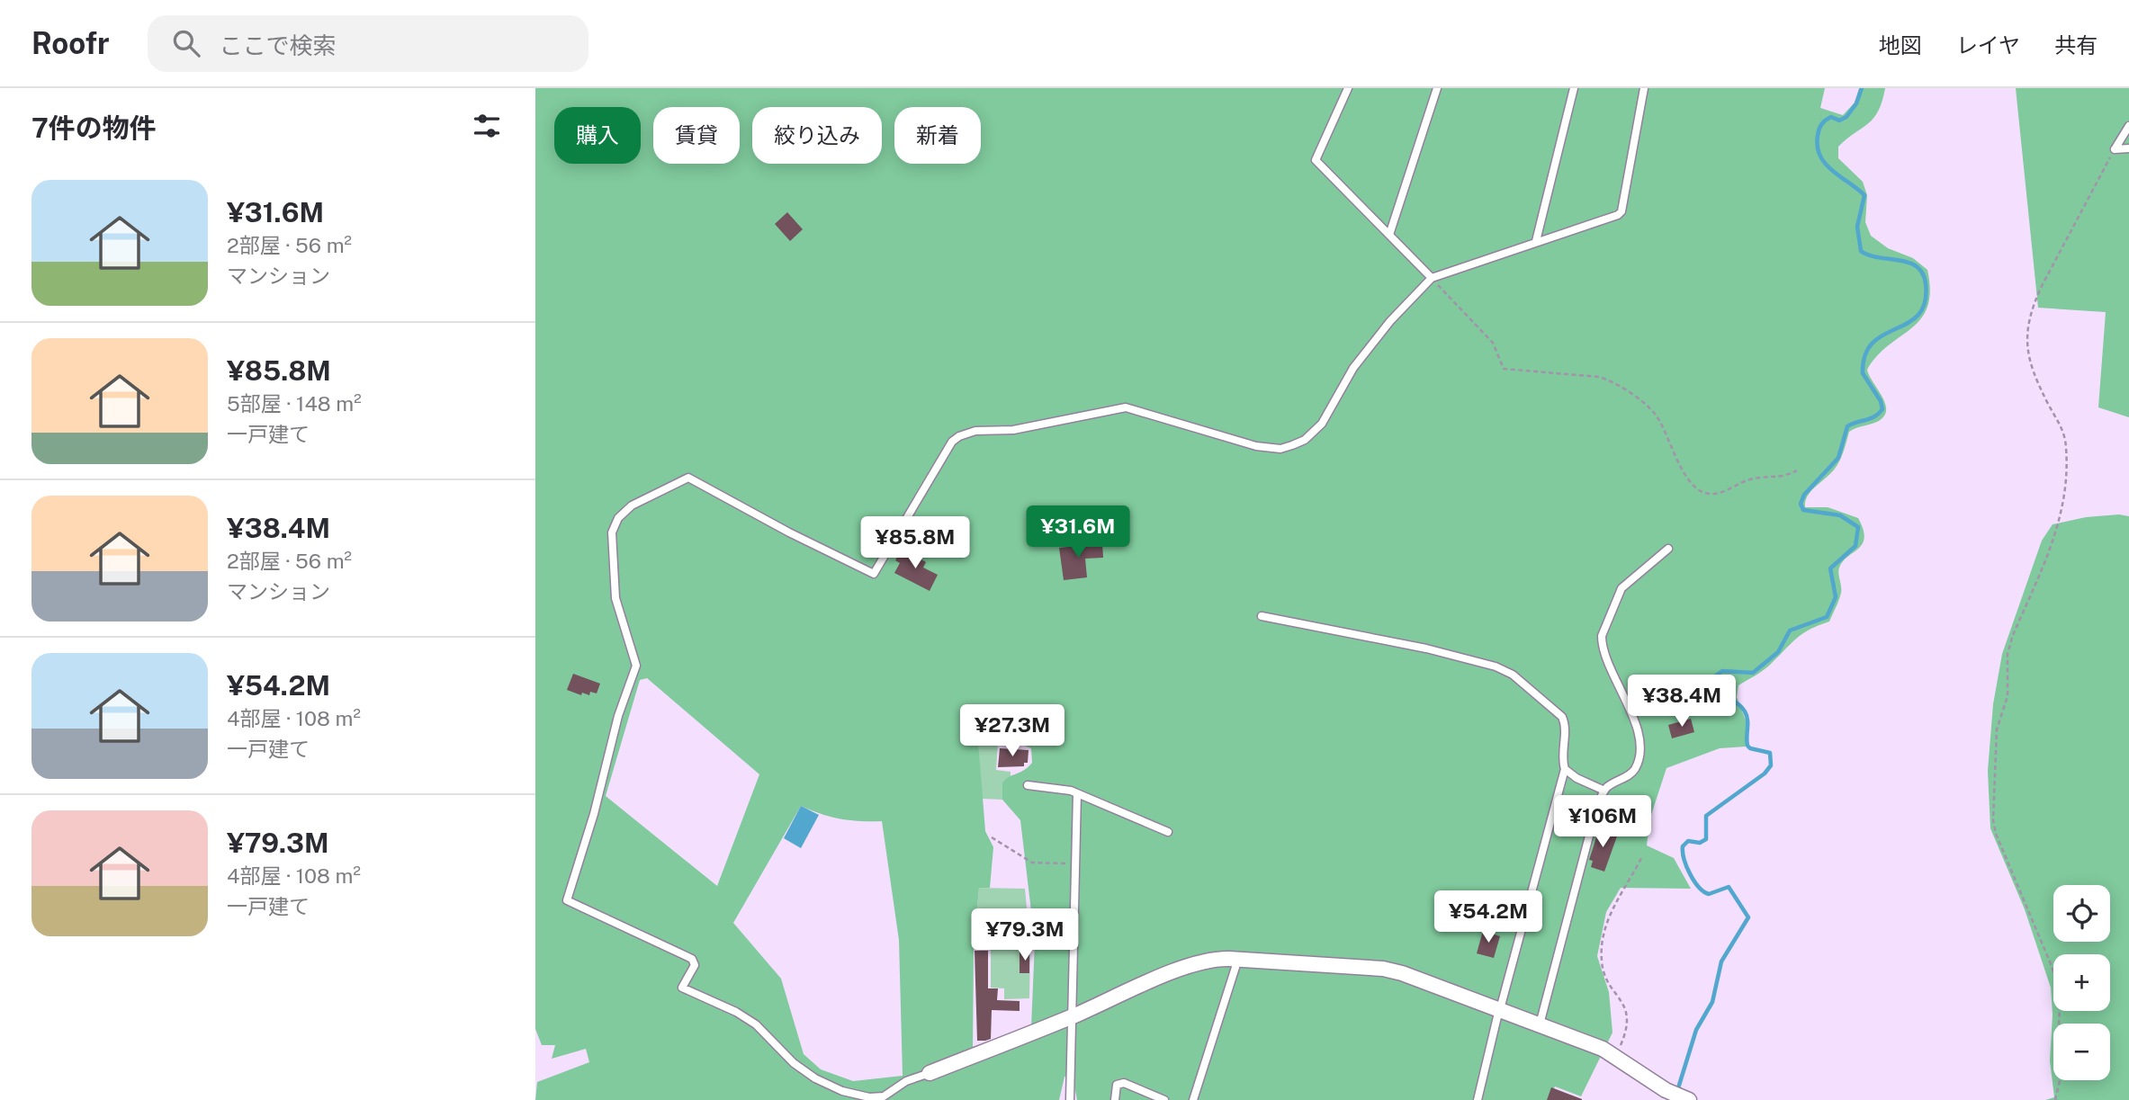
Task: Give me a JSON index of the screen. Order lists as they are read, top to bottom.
{
  "page": {
    "header": "Roofr",
    "search": "ここで検索",
    "nav": ["地図", "レイヤ", "共有"],
    "heading": "7件の物件",
    "chip": [
      "購入",
      "賃貸",
      "絞り込み",
      "新着"
    ],
    "list": [
      {
        "name": "¥31.6M",
        "note": "2部屋 · 56 m² · マンション"
      },
      {
        "name": "¥85.8M",
        "note": "5部屋 · 148 m² · 一戸建て"
      },
      {
        "name": "¥38.4M",
        "note": "2部屋 · 56 m² · マンション"
      },
      {
        "name": "¥54.2M",
        "note": "4部屋 · 108 m² · 一戸建て"
      },
      {
        "name": "¥79.3M",
        "note": "4部屋 · 108 m² · 一戸建て"
      }
    ],
    "price": [
      "¥31.6M",
      "¥85.8M",
      "¥38.4M",
      "¥27.3M",
      "¥106M",
      "¥54.2M",
      "¥79.3M"
    ],
    "map_buttons": ["+", "−"]
  }
}
